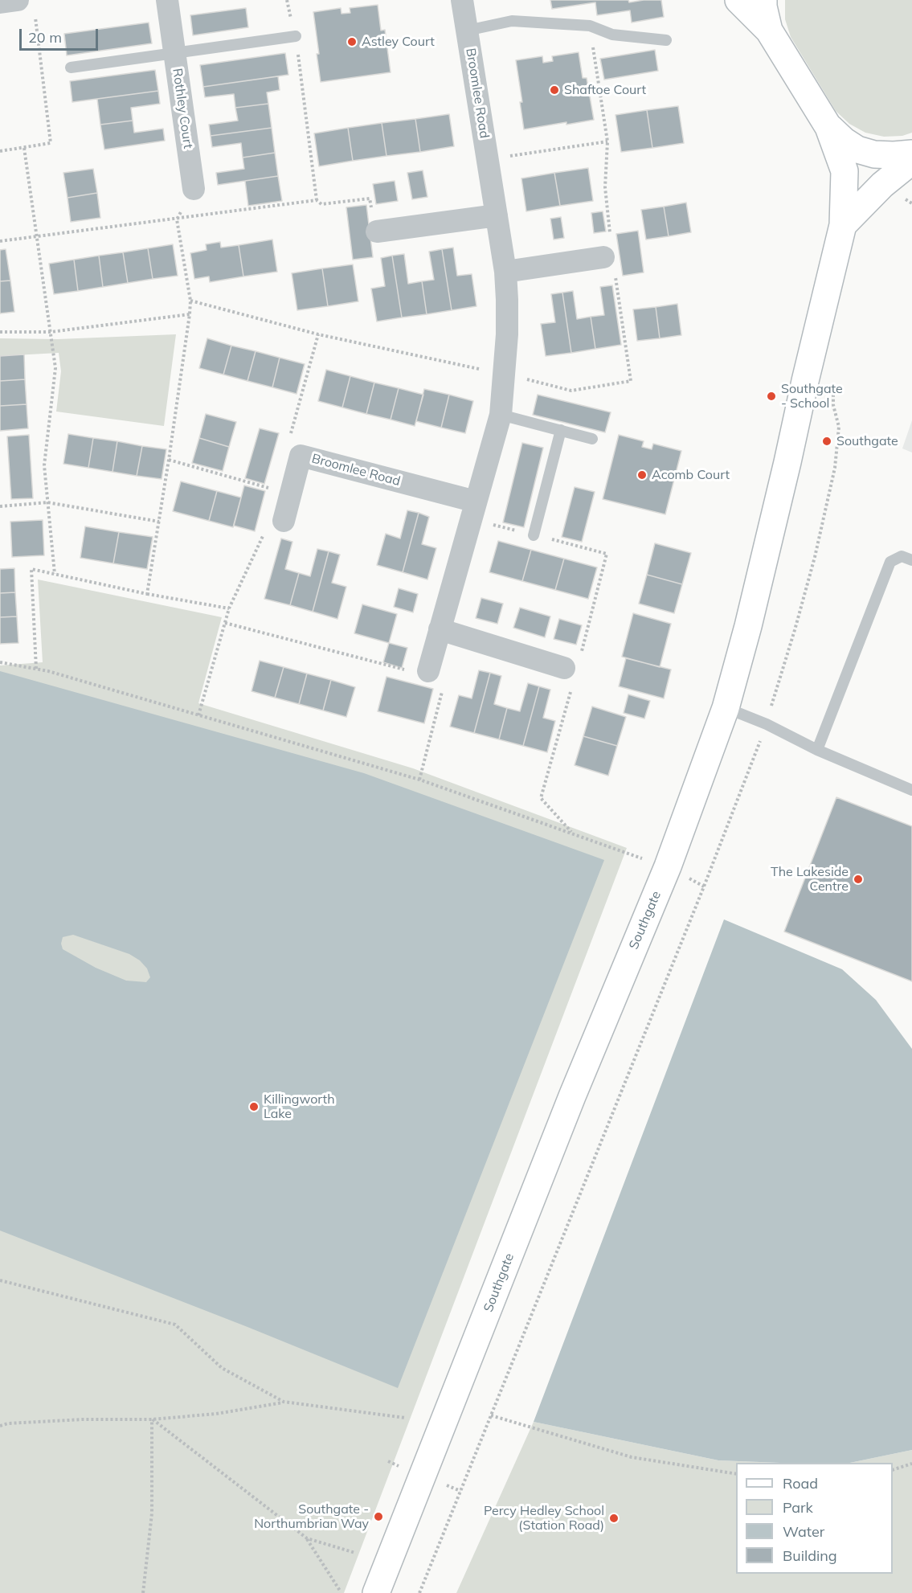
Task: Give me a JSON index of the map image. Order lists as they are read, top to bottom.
{
  "streets": {
    "street": ["Broomlee Road", "Rothley Court", "Southgate"]
  },
  "places": [
    "Astley Court",
    "Shaftoe Court",
    "Southgate - School",
    "Southgate",
    "Acomb Court",
    "The Lakeside Centre",
    "Killingworth Lake",
    "Southgate - Northumbrian Way",
    "Percy Hedley School (Station Road)"
  ],
  "legend": [
    "Road",
    "Park",
    "Water",
    "Building"
  ],
  "scale_bar": "20 m"
}
